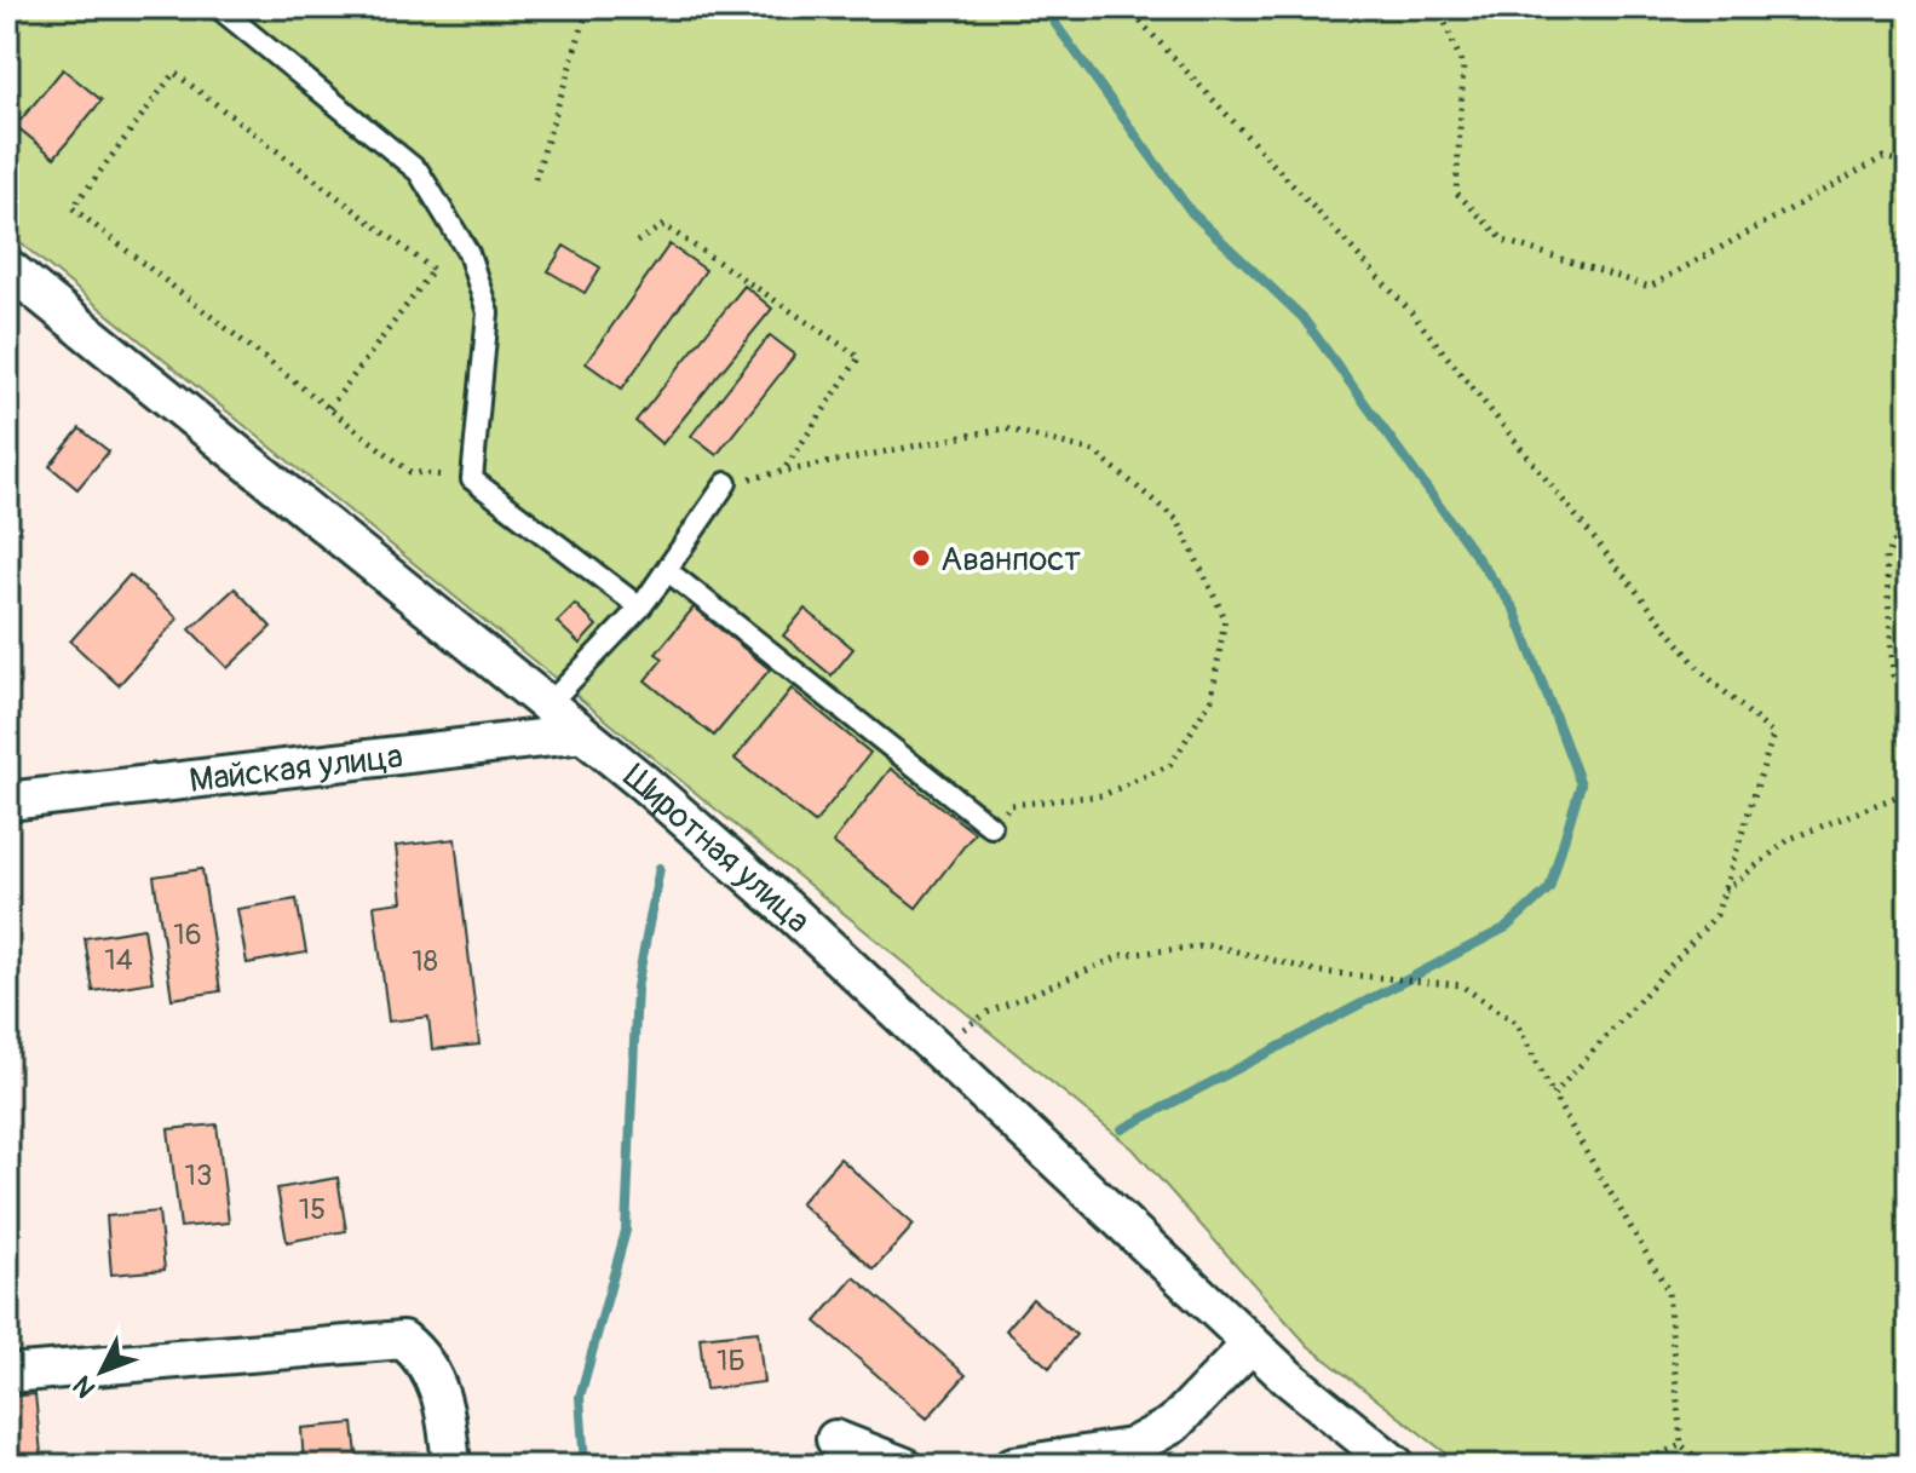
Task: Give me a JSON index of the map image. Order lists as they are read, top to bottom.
{
  "streets": {
    "street": ["Майская улица", "Широтная улица"]
  },
  "crossings": [
    ["Майская улица", "Широтная улица"]
  ],
  "places": ["Аванпост"],
  "house_numbers": [
    "16",
    "14",
    "18",
    "13",
    "15",
    "1Б"
  ],
  "north": "bottom left"
}
